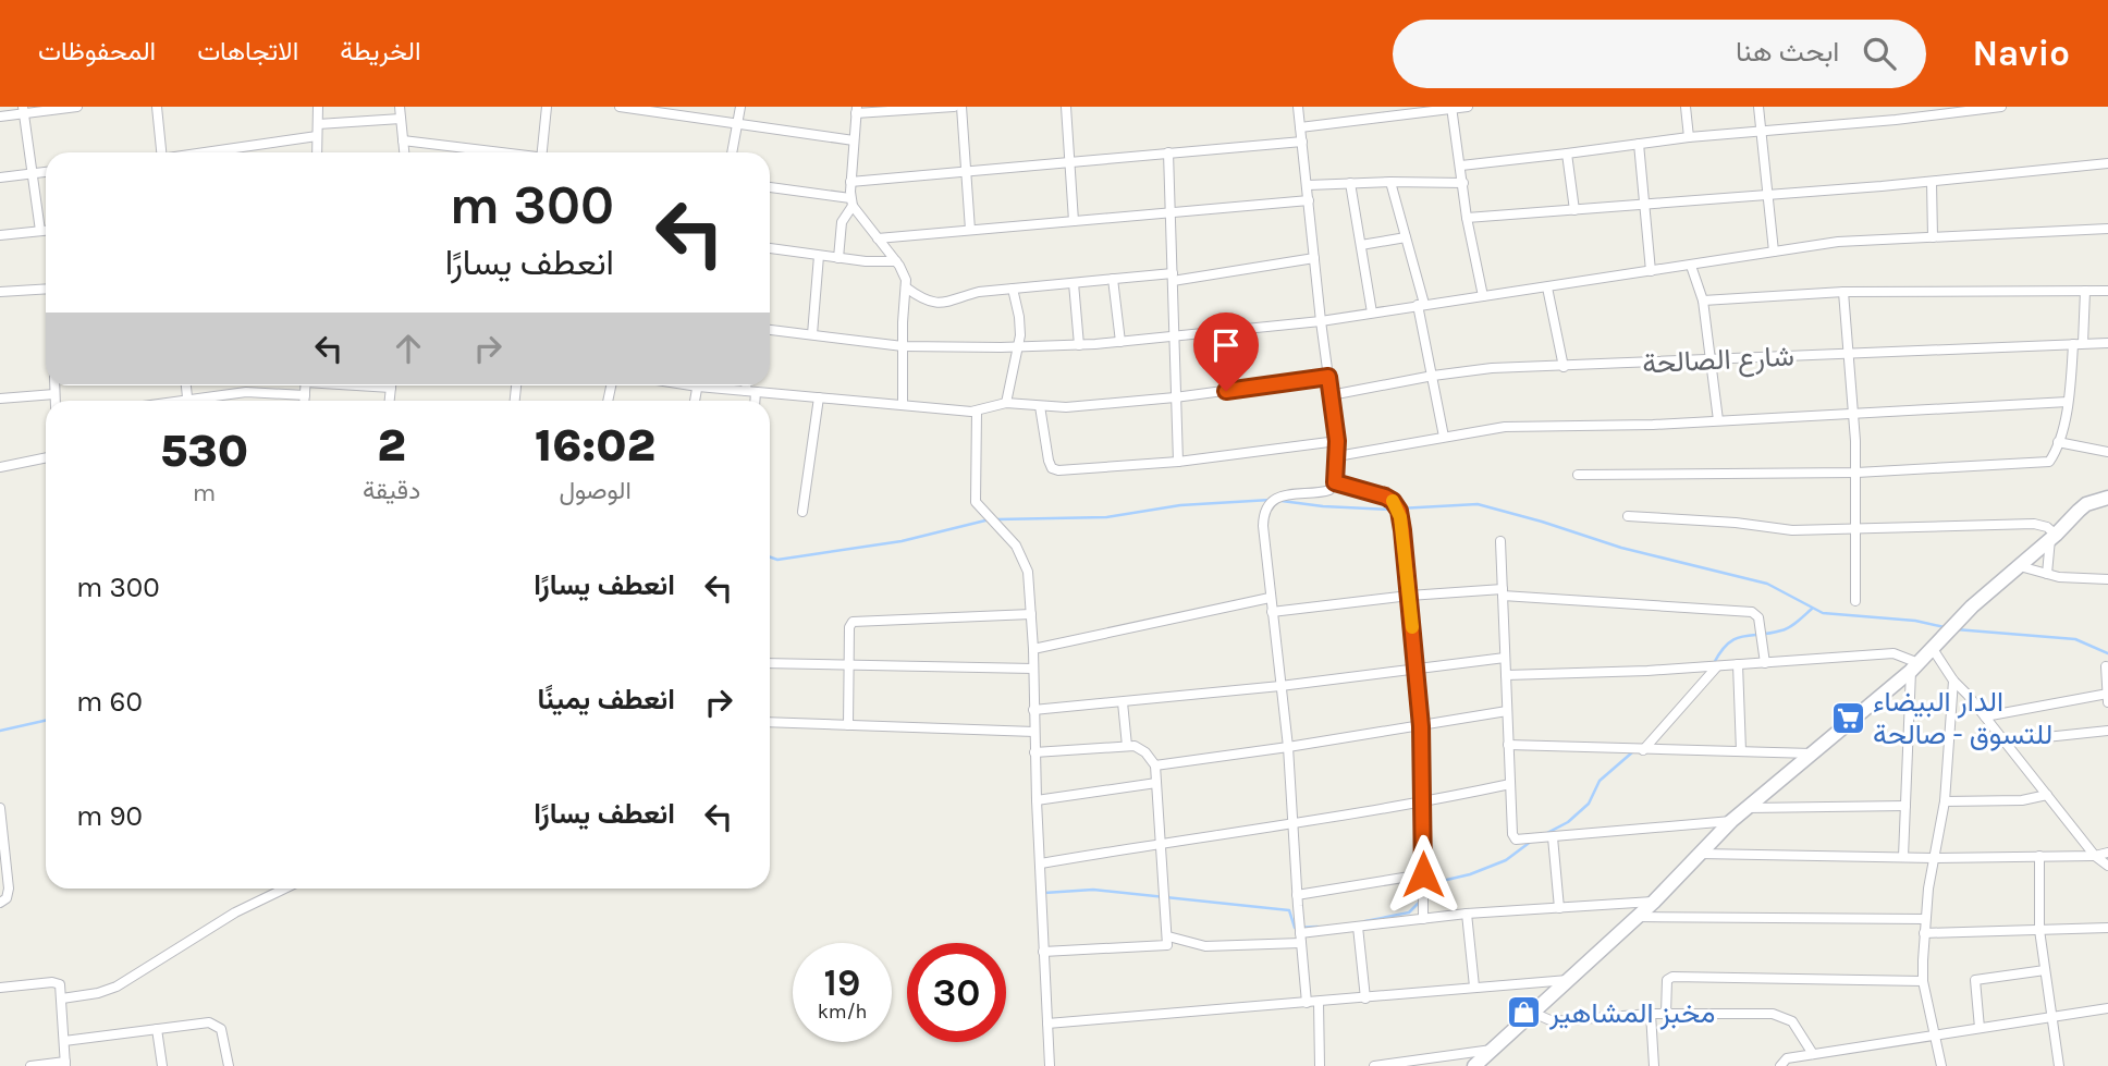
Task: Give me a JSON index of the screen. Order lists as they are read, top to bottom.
{
  "streets": {
    "street": ["شارع الصالحة"]
  },
  "places": {
    "supermarket": ["الدار البيضاء للتسوق - صالحة"],
    "shop": ["مخبز المشاهير"]
  },
  "page": {
    "header": "Navio",
    "search": "ابحث هنا",
    "nav": ["الخريطة", "الاتجاهات", "المحفوظات"],
    "turn": ["300 m", "انعطف يسارًا"],
    "eta": [
      "16:02",
      "الوصول",
      "2",
      "دقيقة",
      "530",
      "m"
    ],
    "list": [
      {
        "name": "انعطف يسارًا",
        "value": "300 m"
      },
      {
        "name": "انعطف يمينًا",
        "value": "60 m"
      },
      {
        "name": "انعطف يسارًا",
        "value": "90 m"
      }
    ],
    "speed": "19 km/h",
    "limit": "30"
  }
}
